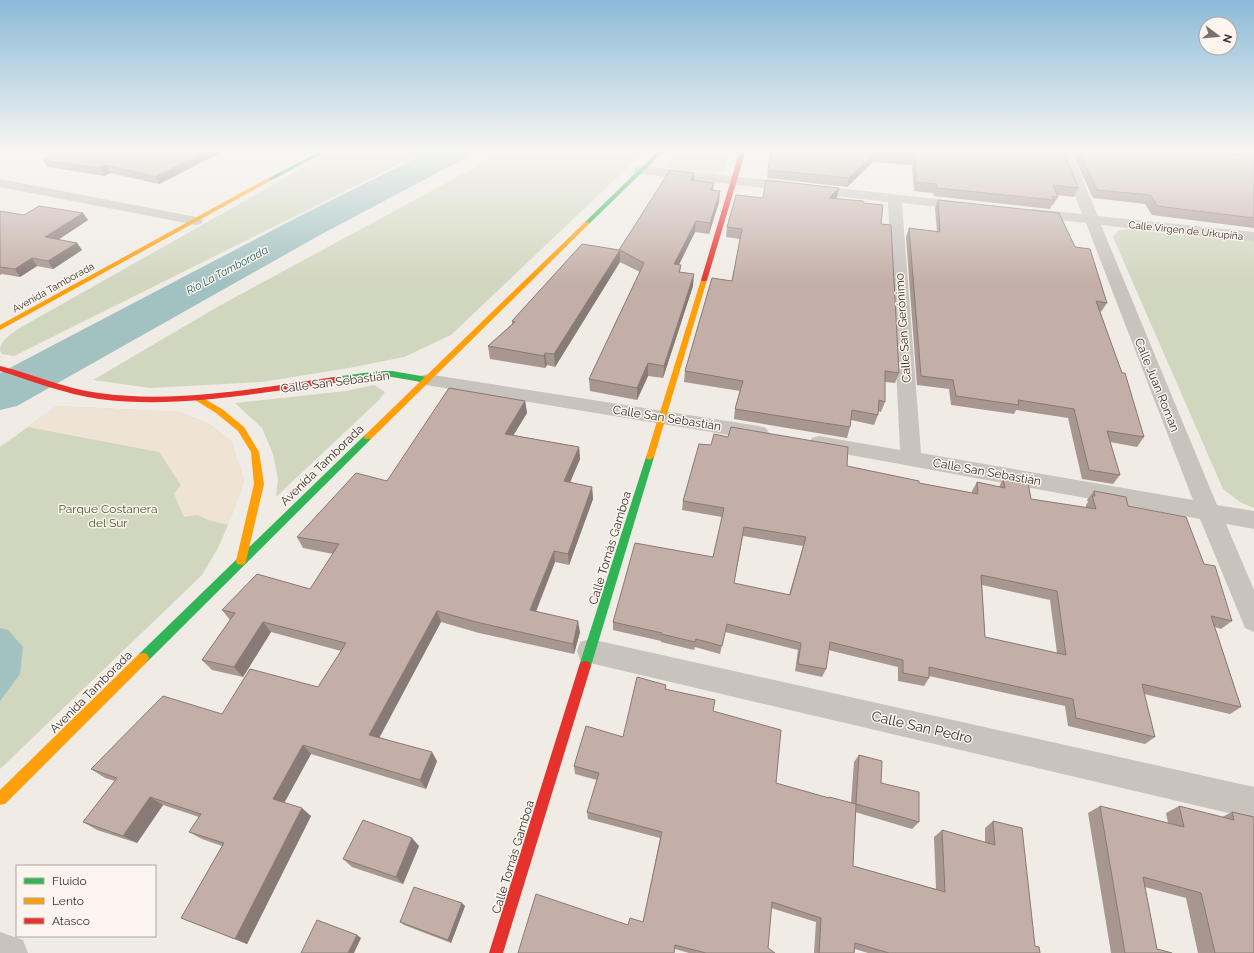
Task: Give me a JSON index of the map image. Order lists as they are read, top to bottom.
{
  "streets": {
    "main road": ["Avenida Tamborada", "Calle San Sebastián", "Calle Tomás Gamboa"],
    "street": [
      "Calle Virgen de Urkupiña",
      "Calle San Gerónimo",
      "Calle Juan Roman",
      "Calle San Pedro"
    ]
  },
  "crossings": [
    ["Calle Virgen de Urkupiña", "Calle Juan Roman"],
    ["Avenida Tamborada", "Calle San Sebastián"],
    ["Calle San Gerónimo", "Calle San Sebastián"],
    ["Calle San Sebastián", "Calle Juan Roman"],
    ["Calle San Sebastián", "Calle Tomás Gamboa"],
    ["Calle Tomás Gamboa", "Calle San Pedro"]
  ],
  "water": ["Río La Tamborada"],
  "parks": ["Parque Costanera del Sur"],
  "legend": ["Fluido", "Lento", "Atasco"],
  "north": "right"
}
